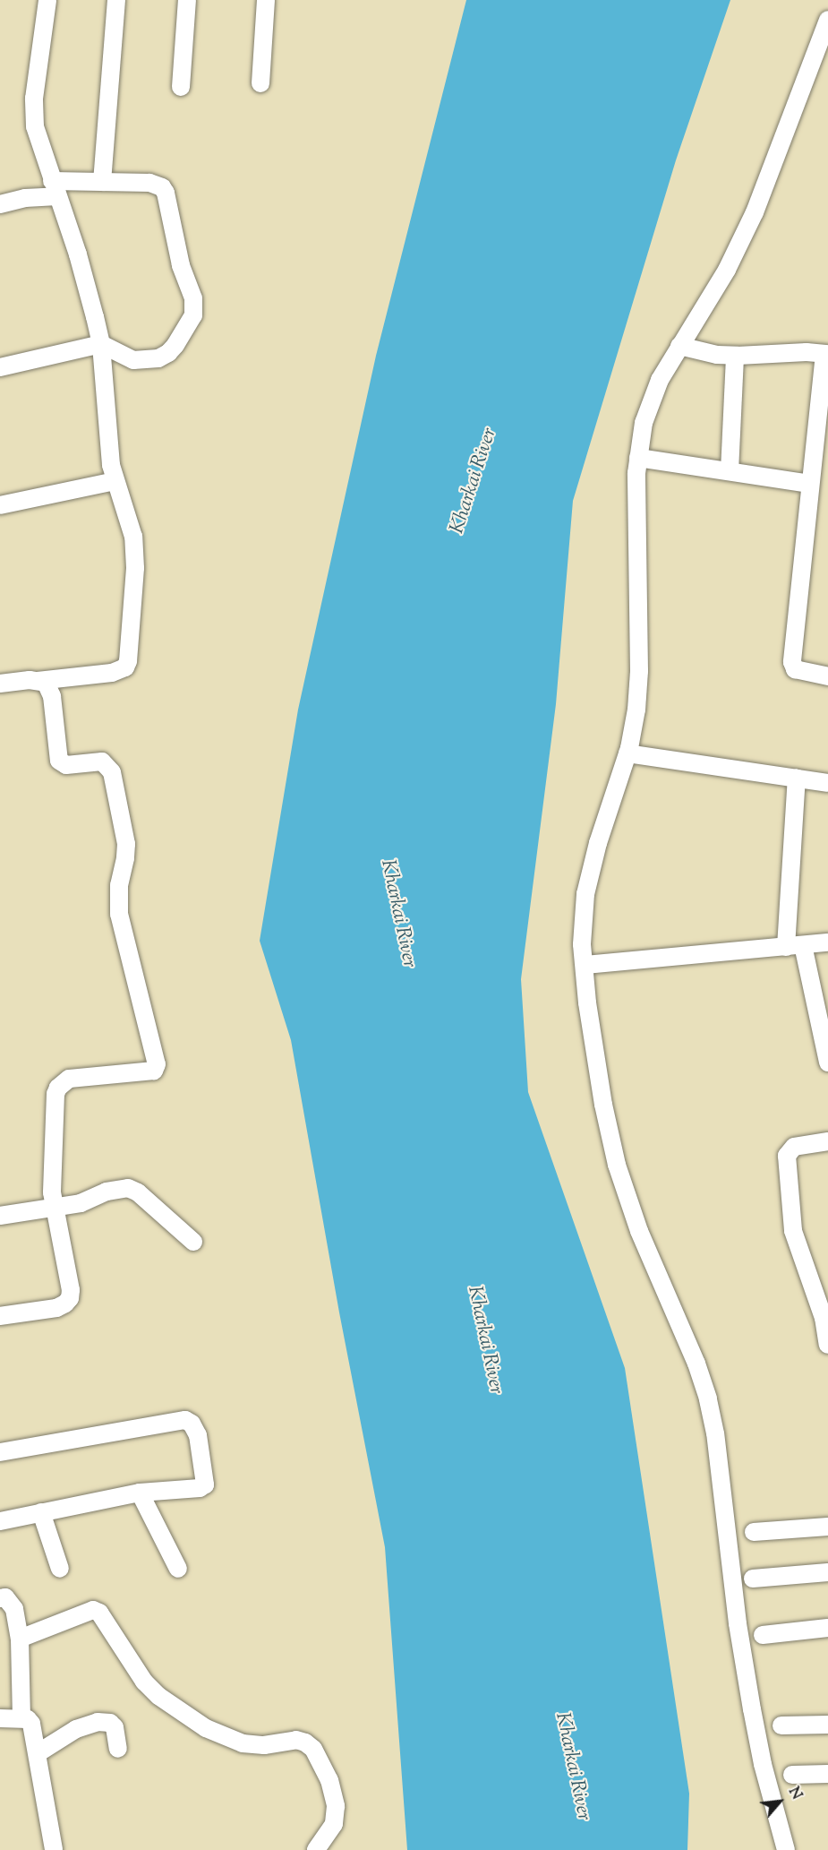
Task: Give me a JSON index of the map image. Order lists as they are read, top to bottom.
{
  "water": ["Kharkai River"],
  "north": "top right"
}
